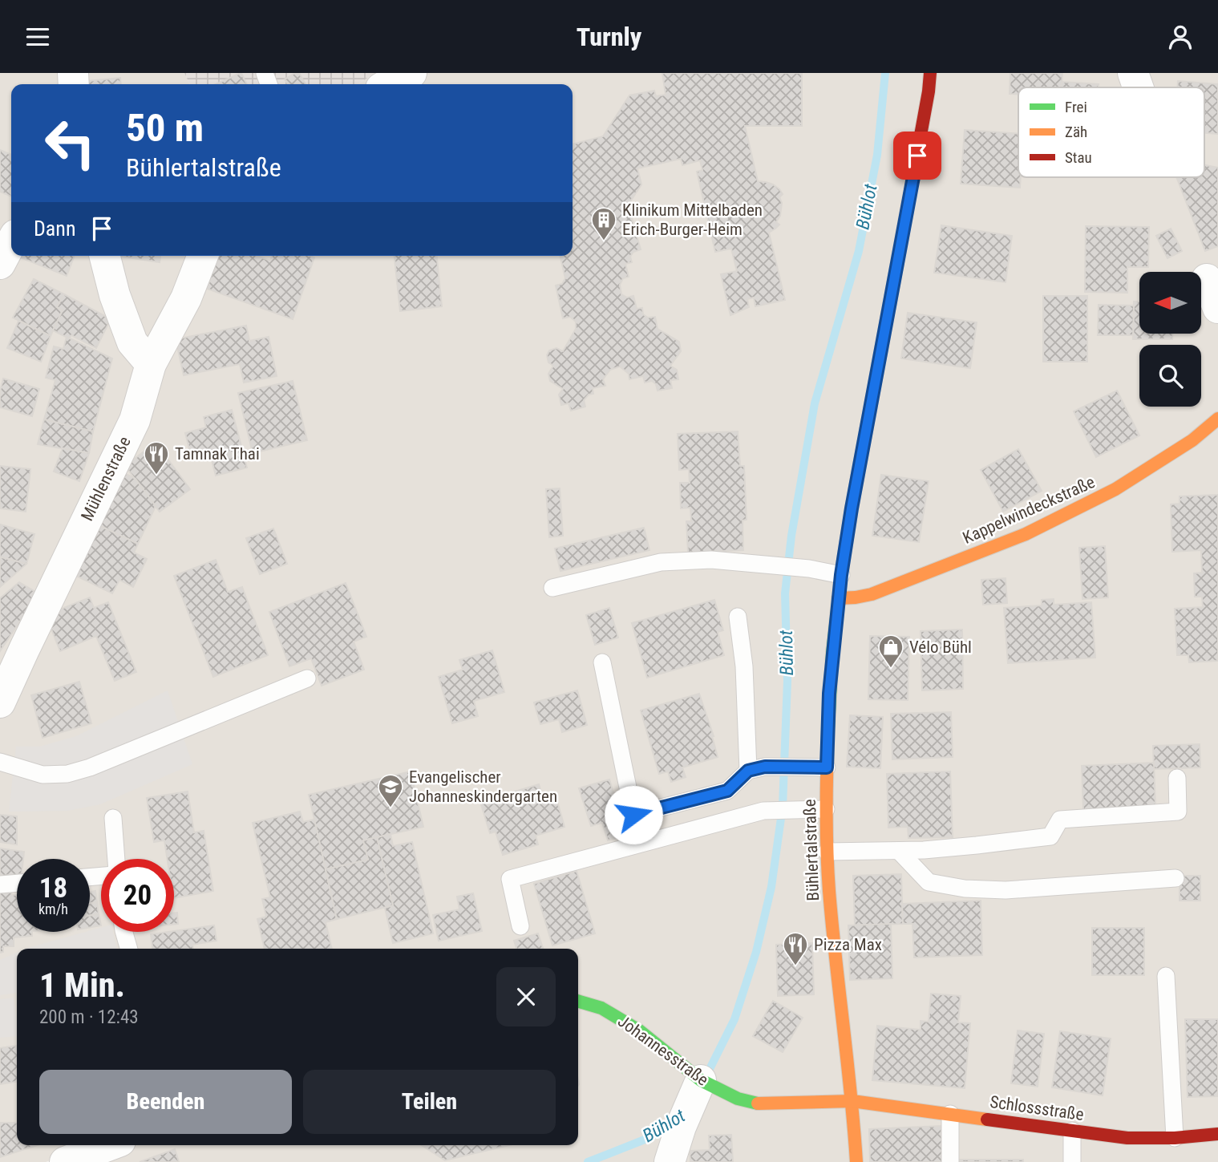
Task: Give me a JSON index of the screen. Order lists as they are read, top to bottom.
{
  "streets": {
    "street": [
      "Mühlenstraße",
      "Kappelwindeckstraße",
      "Bühlertalstraße",
      "Johannesstraße",
      "Schlossstraße"
    ]
  },
  "crossings": [
    ["Kappelwindeckstraße", "Bühlertalstraße"],
    ["Bühlertalstraße", "Johannesstraße"],
    ["Bühlertalstraße", "Schlossstraße"],
    ["Johannesstraße", "Schlossstraße"]
  ],
  "water": ["Bühlot"],
  "places": {
    "building": ["Klinikum Mittelbaden Erich-Burger-Heim"],
    "restaurant": ["Tamnak Thai", "Pizza Max"],
    "shop": ["Vélo Bühl"],
    "school or university": ["Evangelischer Johanneskindergarten"]
  },
  "legend": ["Frei", "Zäh", "Stau"],
  "north": "left",
  "page": {
    "header": "Turnly",
    "turn": ["50 m", "Bühlertalstraße"],
    "then": "Dann",
    "speed": "18 km/h",
    "limit": "20",
    "heading": ["1 Min.", "200 m · 12:43"],
    "buttons": ["Beenden", "Teilen"]
  }
}
